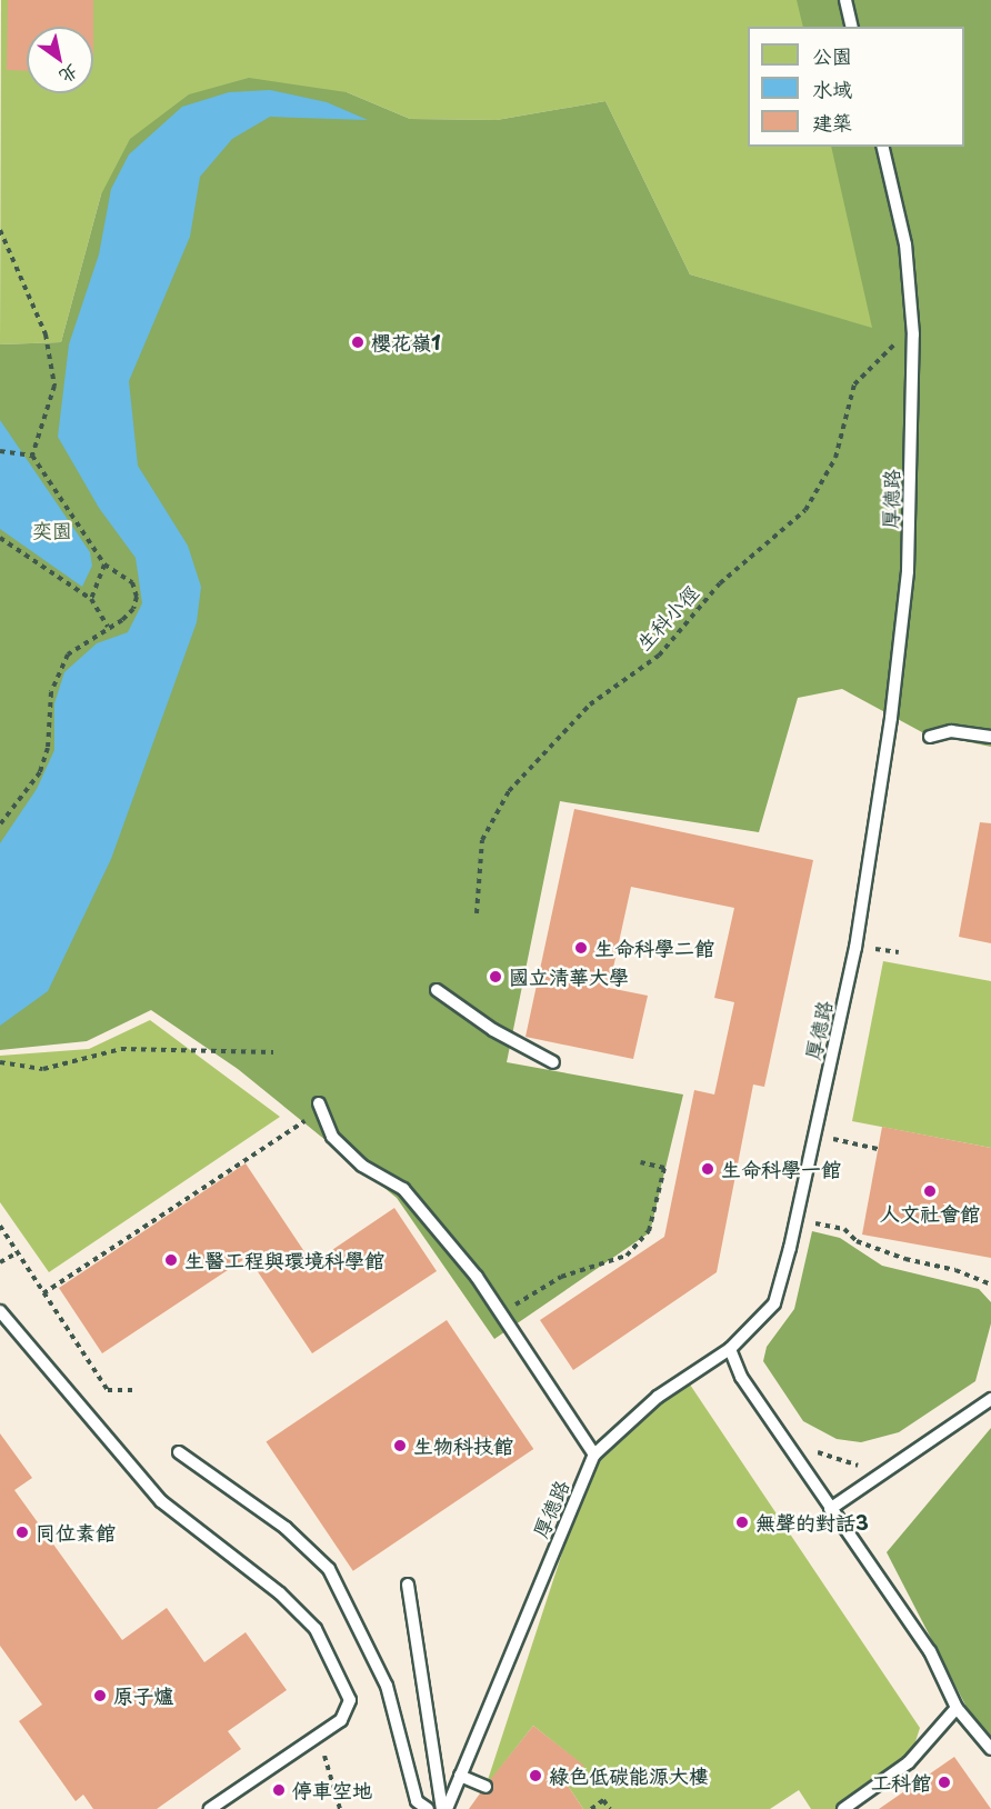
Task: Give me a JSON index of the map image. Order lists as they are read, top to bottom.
{
  "streets": {
    "lane": ["厚德路"],
    "path": ["生科小徑"]
  },
  "parks": ["奕園"],
  "places": [
    "櫻花嶺1",
    "生命科學二館",
    "國立清華大學",
    "生命科學一館",
    "人文社會館",
    "生醫工程與環境科學館",
    "生物科技館",
    "無聲的對話3",
    "同位素館",
    "原子爐",
    "綠色低碳能源大樓",
    "工科館",
    "停車空地"
  ],
  "legend": ["公園", "水域", "建築"],
  "north": "bottom right"
}
